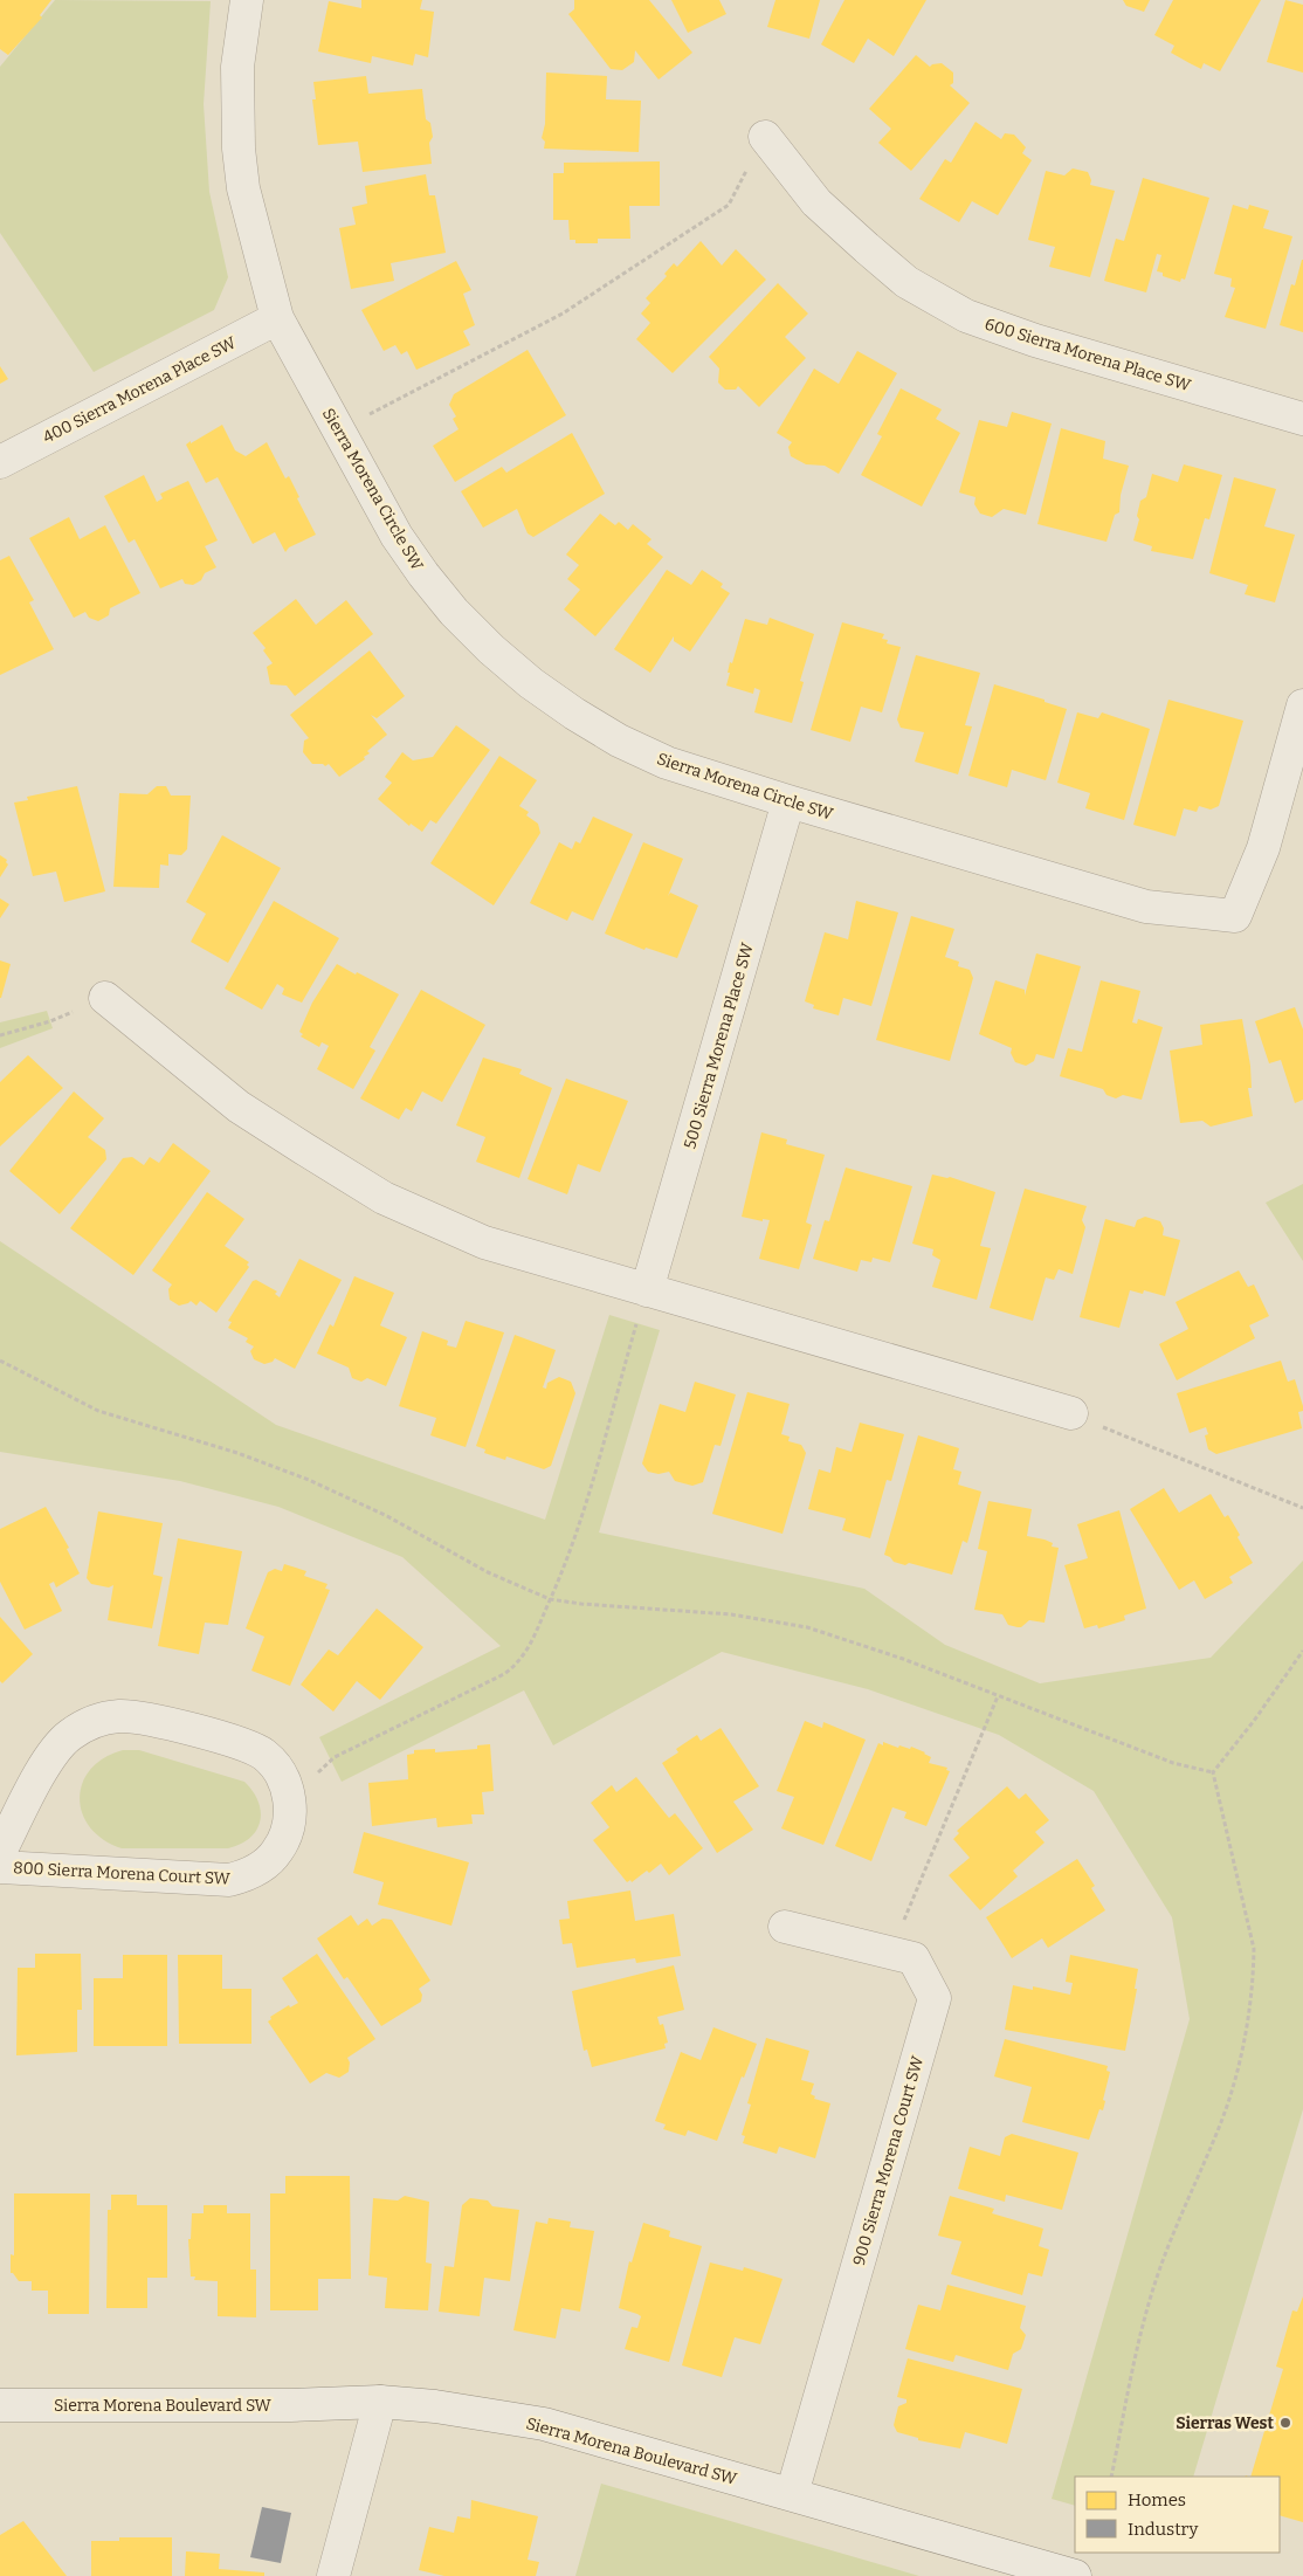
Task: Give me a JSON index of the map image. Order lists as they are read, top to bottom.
{
  "streets": {
    "street": [
      "600 Sierra Morena Place SW",
      "400 Sierra Morena Place SW",
      "Sierra Morena Circle SW",
      "500 Sierra Morena Place SW",
      "800 Sierra Morena Court SW",
      "900 Sierra Morena Court SW",
      "Sierra Morena Boulevard SW"
    ]
  },
  "crossings": [
    ["400 Sierra Morena Place SW", "Sierra Morena Circle SW"],
    ["Sierra Morena Circle SW", "500 Sierra Morena Place SW"],
    ["900 Sierra Morena Court SW", "Sierra Morena Boulevard SW"]
  ],
  "places": ["Sierras West"],
  "legend": ["Homes", "Industry"]
}
